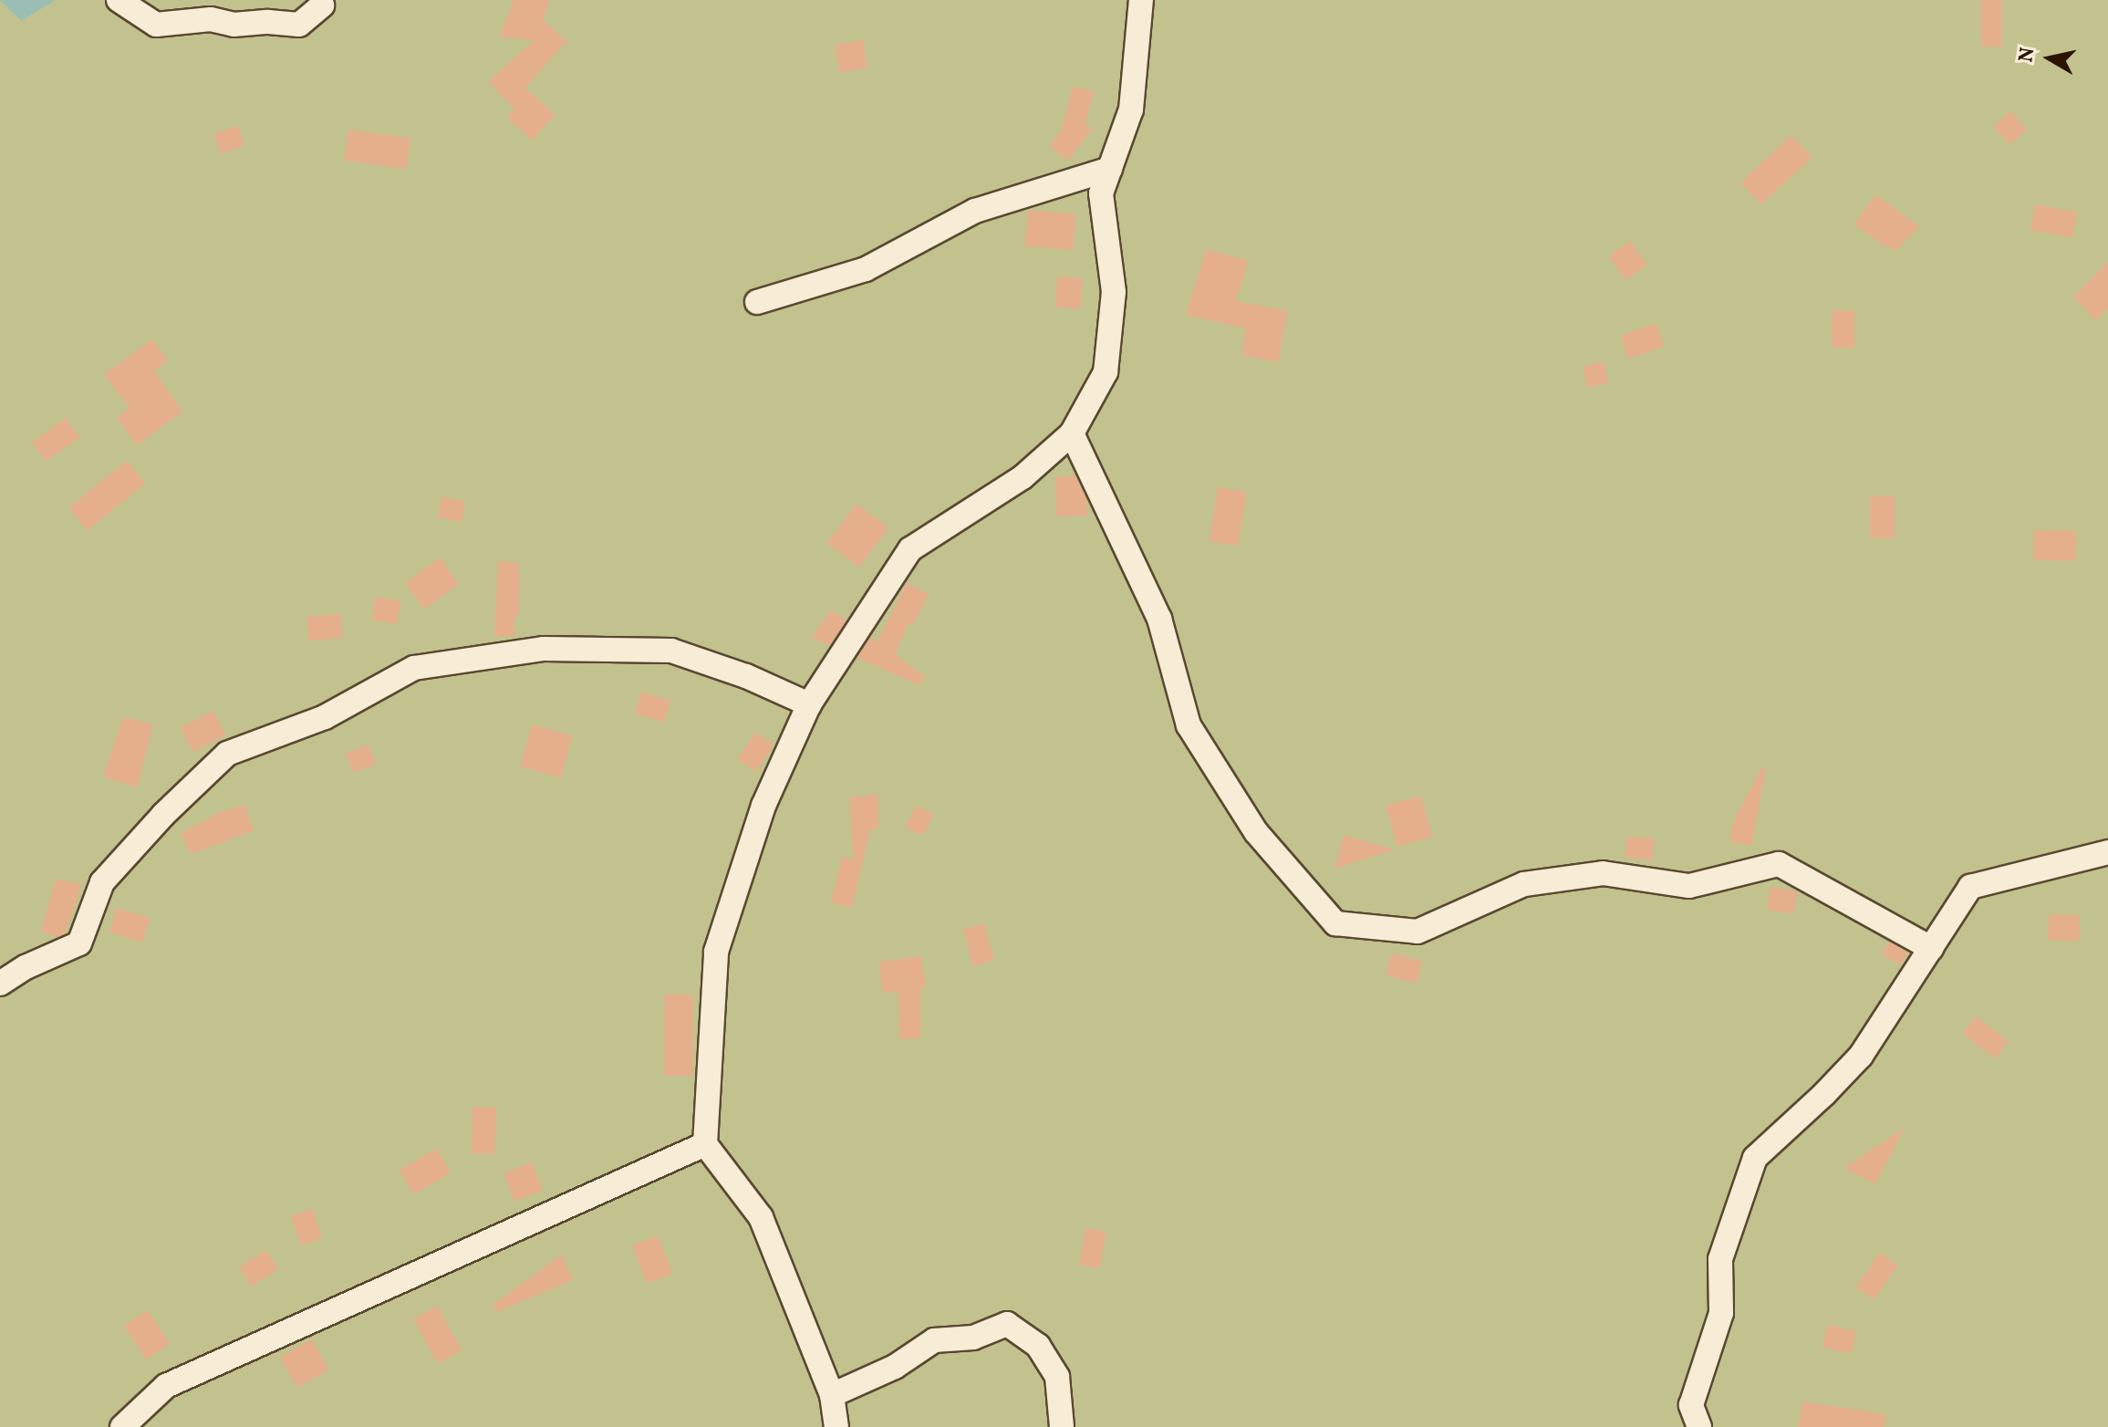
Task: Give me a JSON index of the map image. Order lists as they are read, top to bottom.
{
  "north": "left"
}
